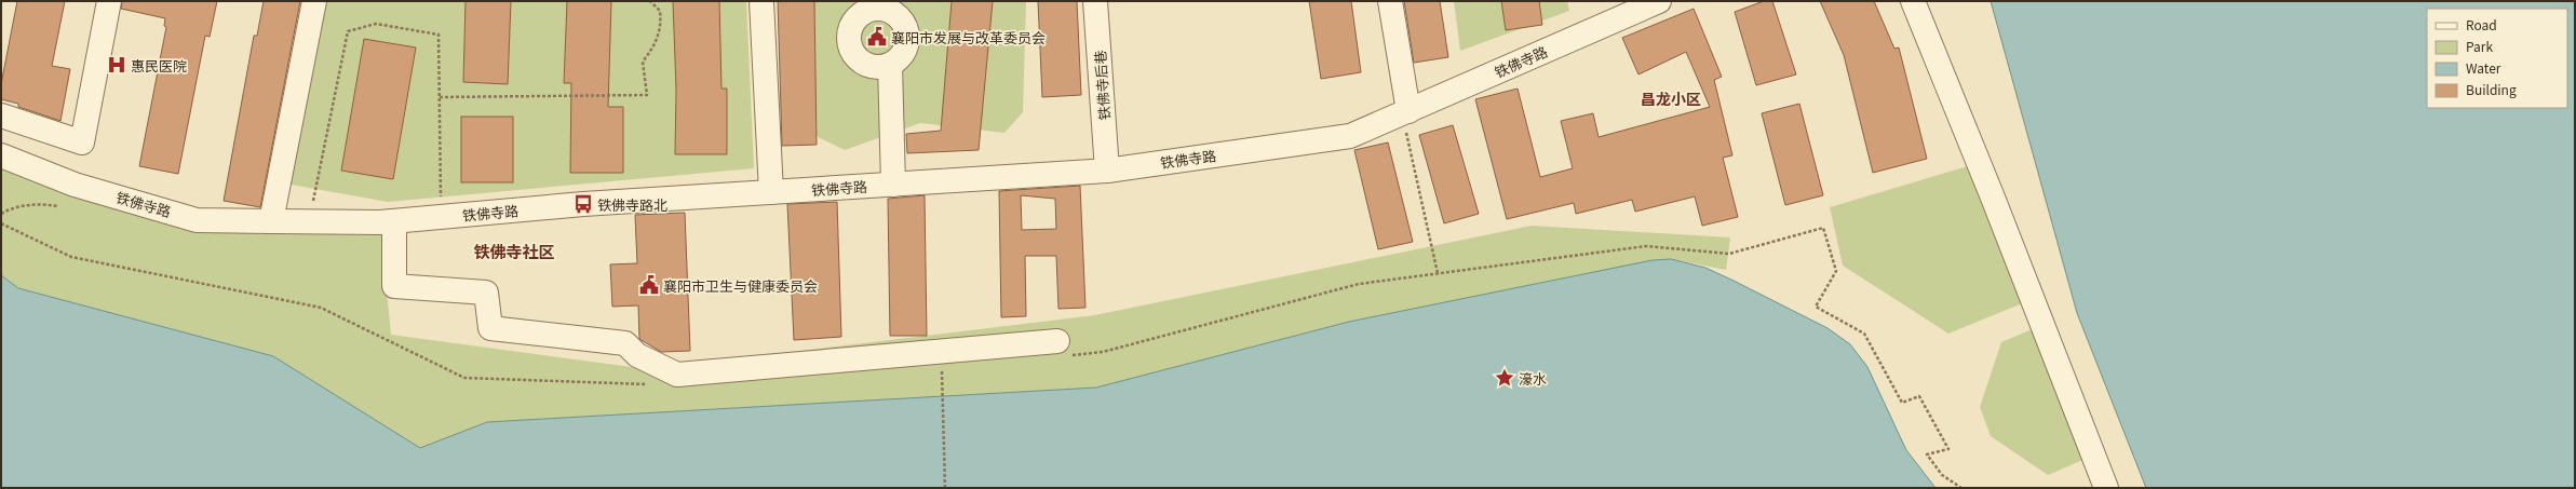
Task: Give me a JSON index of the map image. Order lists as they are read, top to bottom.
{
  "streets": {
    "street": ["铁佛寺路", "铁佛寺后巷"]
  },
  "crossings": [
    ["铁佛寺路", "铁佛寺后巷"]
  ],
  "districts": ["昌龙小区", "铁佛寺社区"],
  "places": {
    "public building": ["襄阳市发展与改革委员会", "襄阳市卫生与健康委员会"],
    "hospital": ["惠民医院"],
    "bus stop": ["铁佛寺路北"],
    "place": ["濠水"]
  },
  "legend": [
    "Road",
    "Park",
    "Water",
    "Building"
  ]
}
